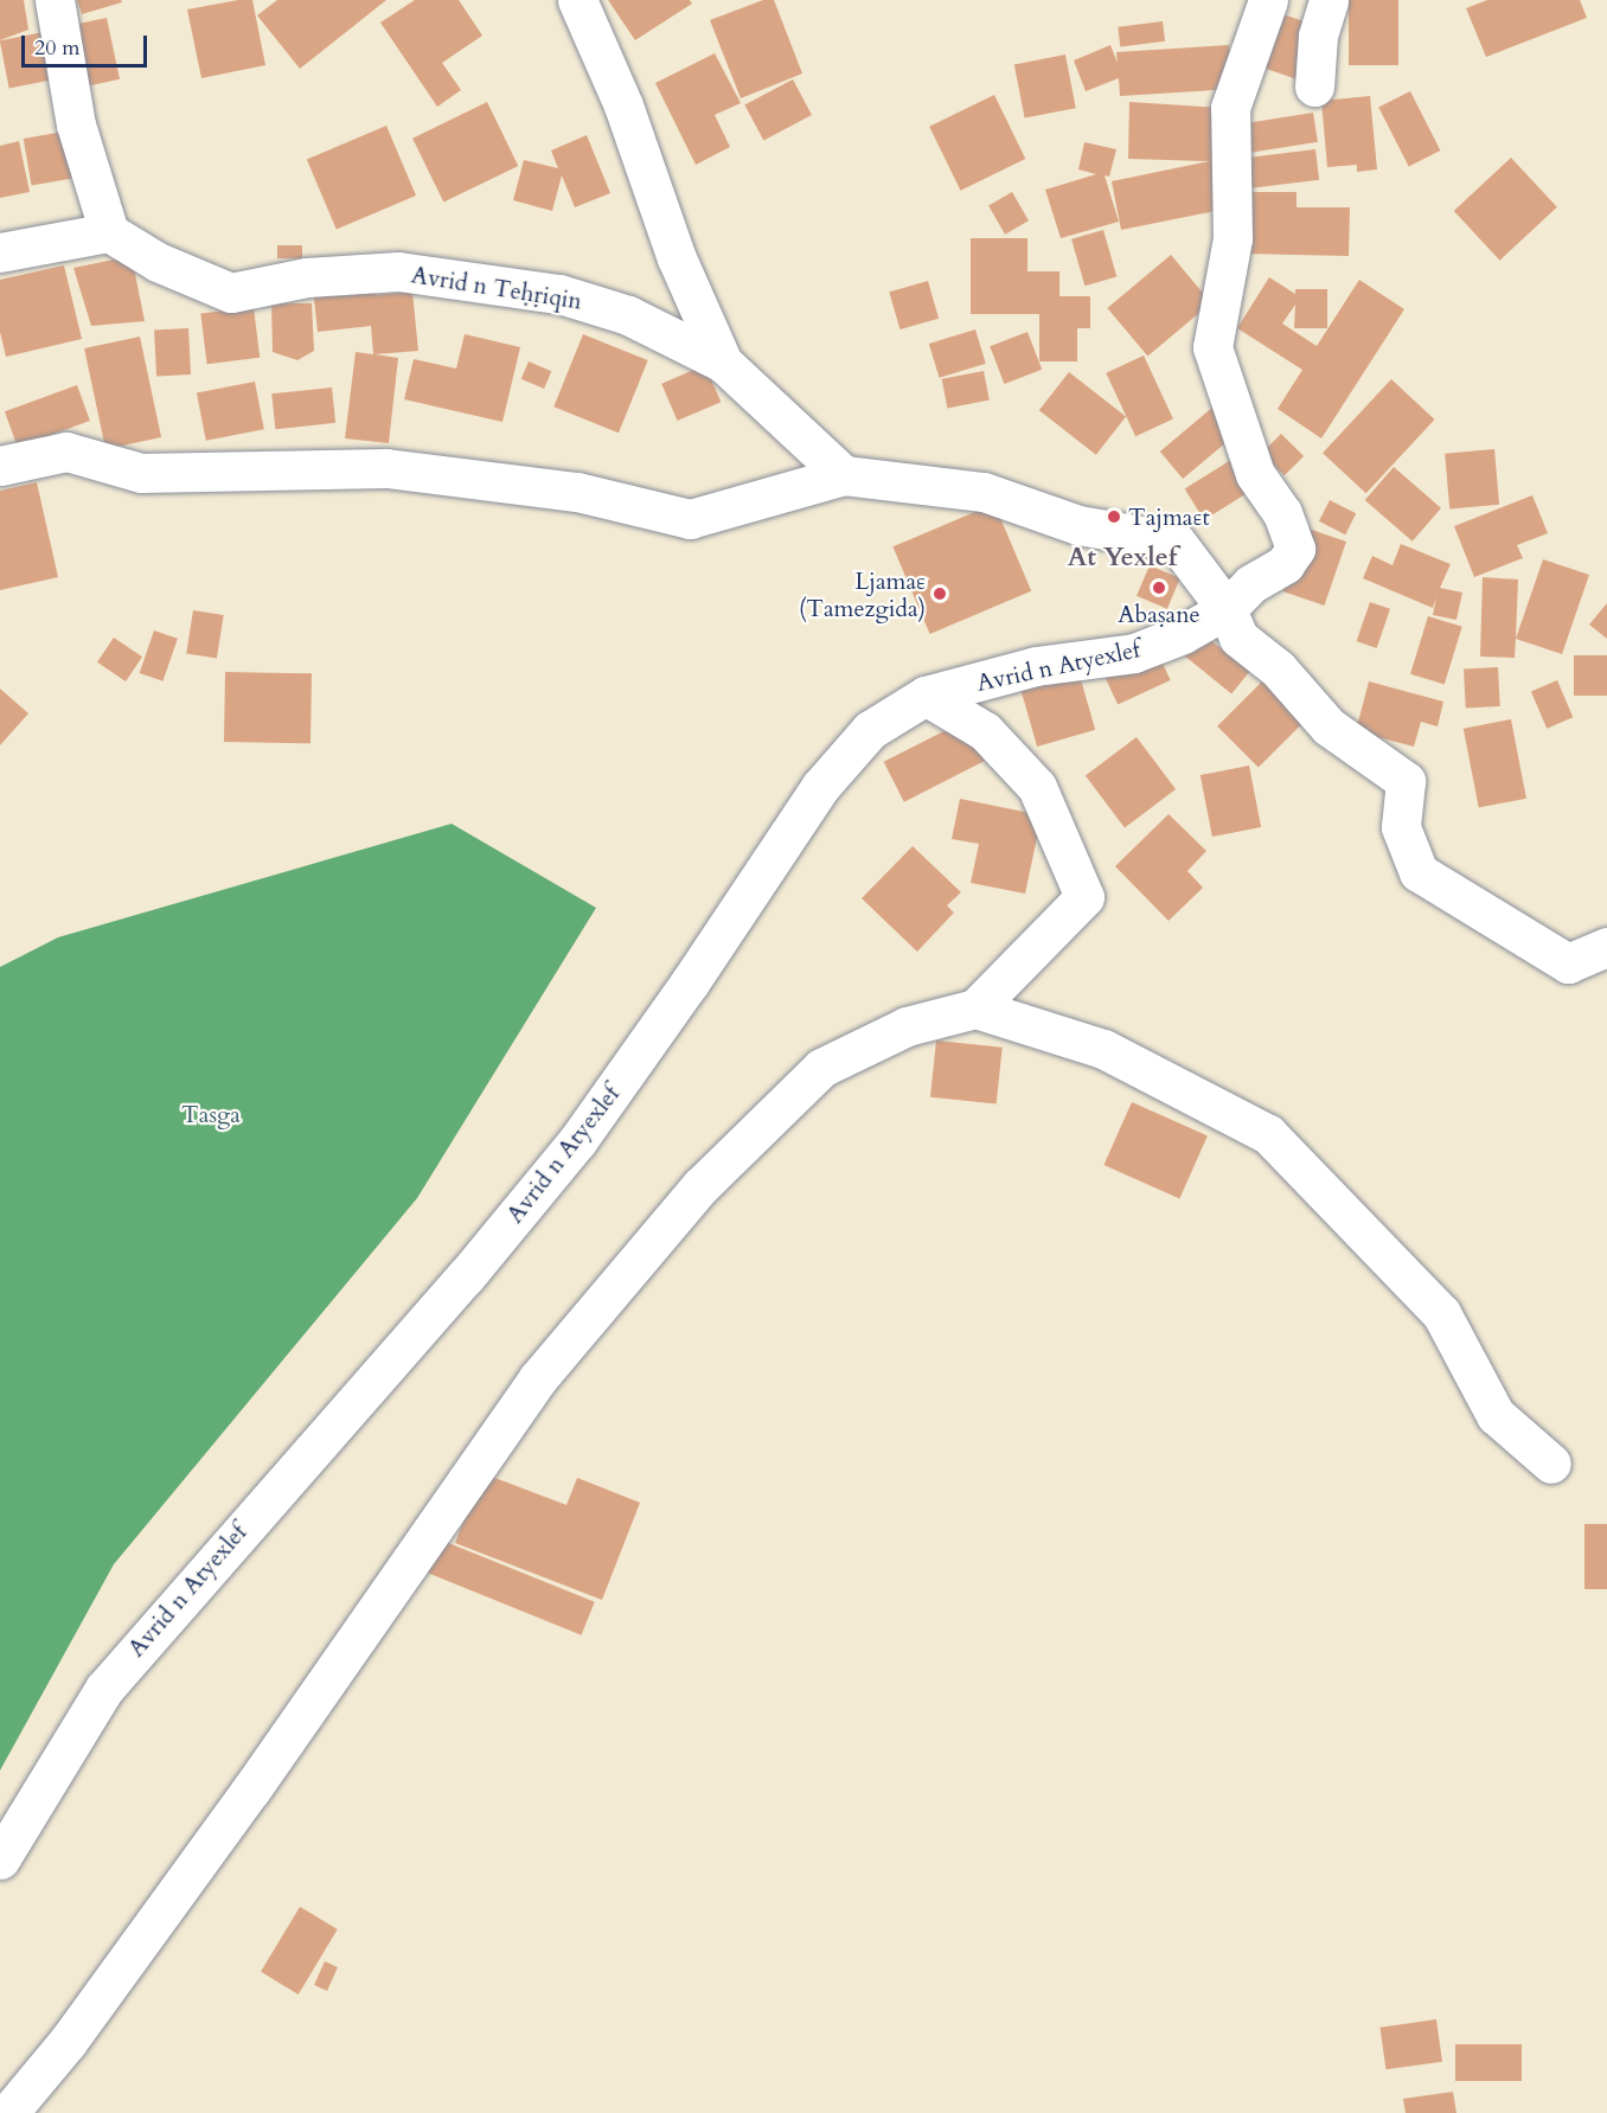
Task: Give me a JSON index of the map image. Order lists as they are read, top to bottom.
{
  "streets": {
    "street": ["Avrid n Teḥṛiqin", "Avrid n Atyexlef"]
  },
  "districts": ["At Yexlef"],
  "parks": ["Tasga"],
  "places": ["Tajmaɛt", "Abaṣane", "Ljamaɛ (Tamezgida)"],
  "scale_bar": "20 m"
}
